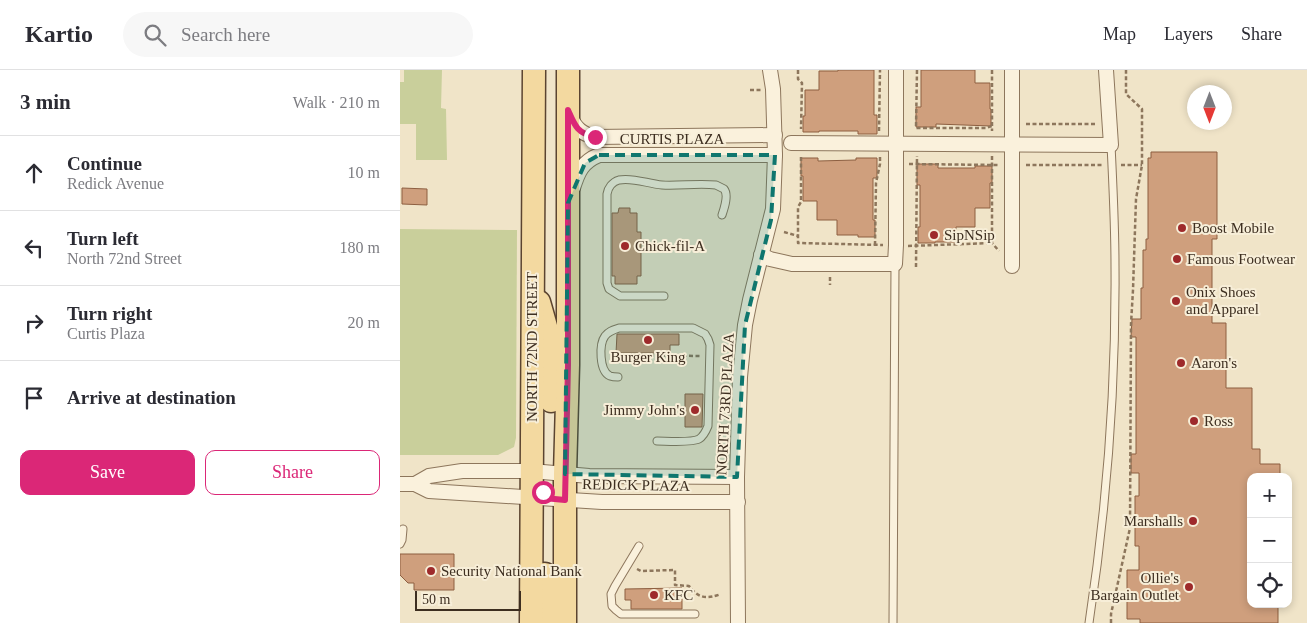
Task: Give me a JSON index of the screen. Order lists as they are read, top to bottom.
{
  "streets": {
    "main road": ["NORTH 72ND STREET"],
    "street": ["CURTIS PLAZA", "NORTH 73RD PLAZA", "REDICK PLAZA"]
  },
  "crossings": [
    ["CURTIS PLAZA", "NORTH 72ND STREET"],
    ["CURTIS PLAZA", "NORTH 73RD PLAZA"],
    ["NORTH 72ND STREET", "REDICK PLAZA"],
    ["NORTH 73RD PLAZA", "REDICK PLAZA"]
  ],
  "places": [
    "Boost Mobile",
    "SipNSip",
    "Chick-fil-A",
    "Famous Footwear",
    "Onix Shoes and Apparel",
    "Burger King",
    "Aaron's",
    "Jimmy John's",
    "Ross",
    "Marshalls",
    "Security National Bank",
    "Ollie's Bargain Outlet",
    "KFC"
  ],
  "scale_bar": "50 m",
  "north": "bottom",
  "page": {
    "header": "Kartio",
    "search": "Search here",
    "nav": ["Map", "Layers", "Share"],
    "heading": ["3 min", "Walk · 210 m"],
    "list": [
      ["Continue", "Redick Avenue", "10 m"],
      ["Turn left", "North 72nd Street", "180 m"],
      ["Turn right", "Curtis Plaza", "20 m"],
      "Arrive at destination"
    ],
    "buttons": ["Save", "Share"],
    "map_buttons": ["+", "−"],
    "scale": "50 m"
  }
}
